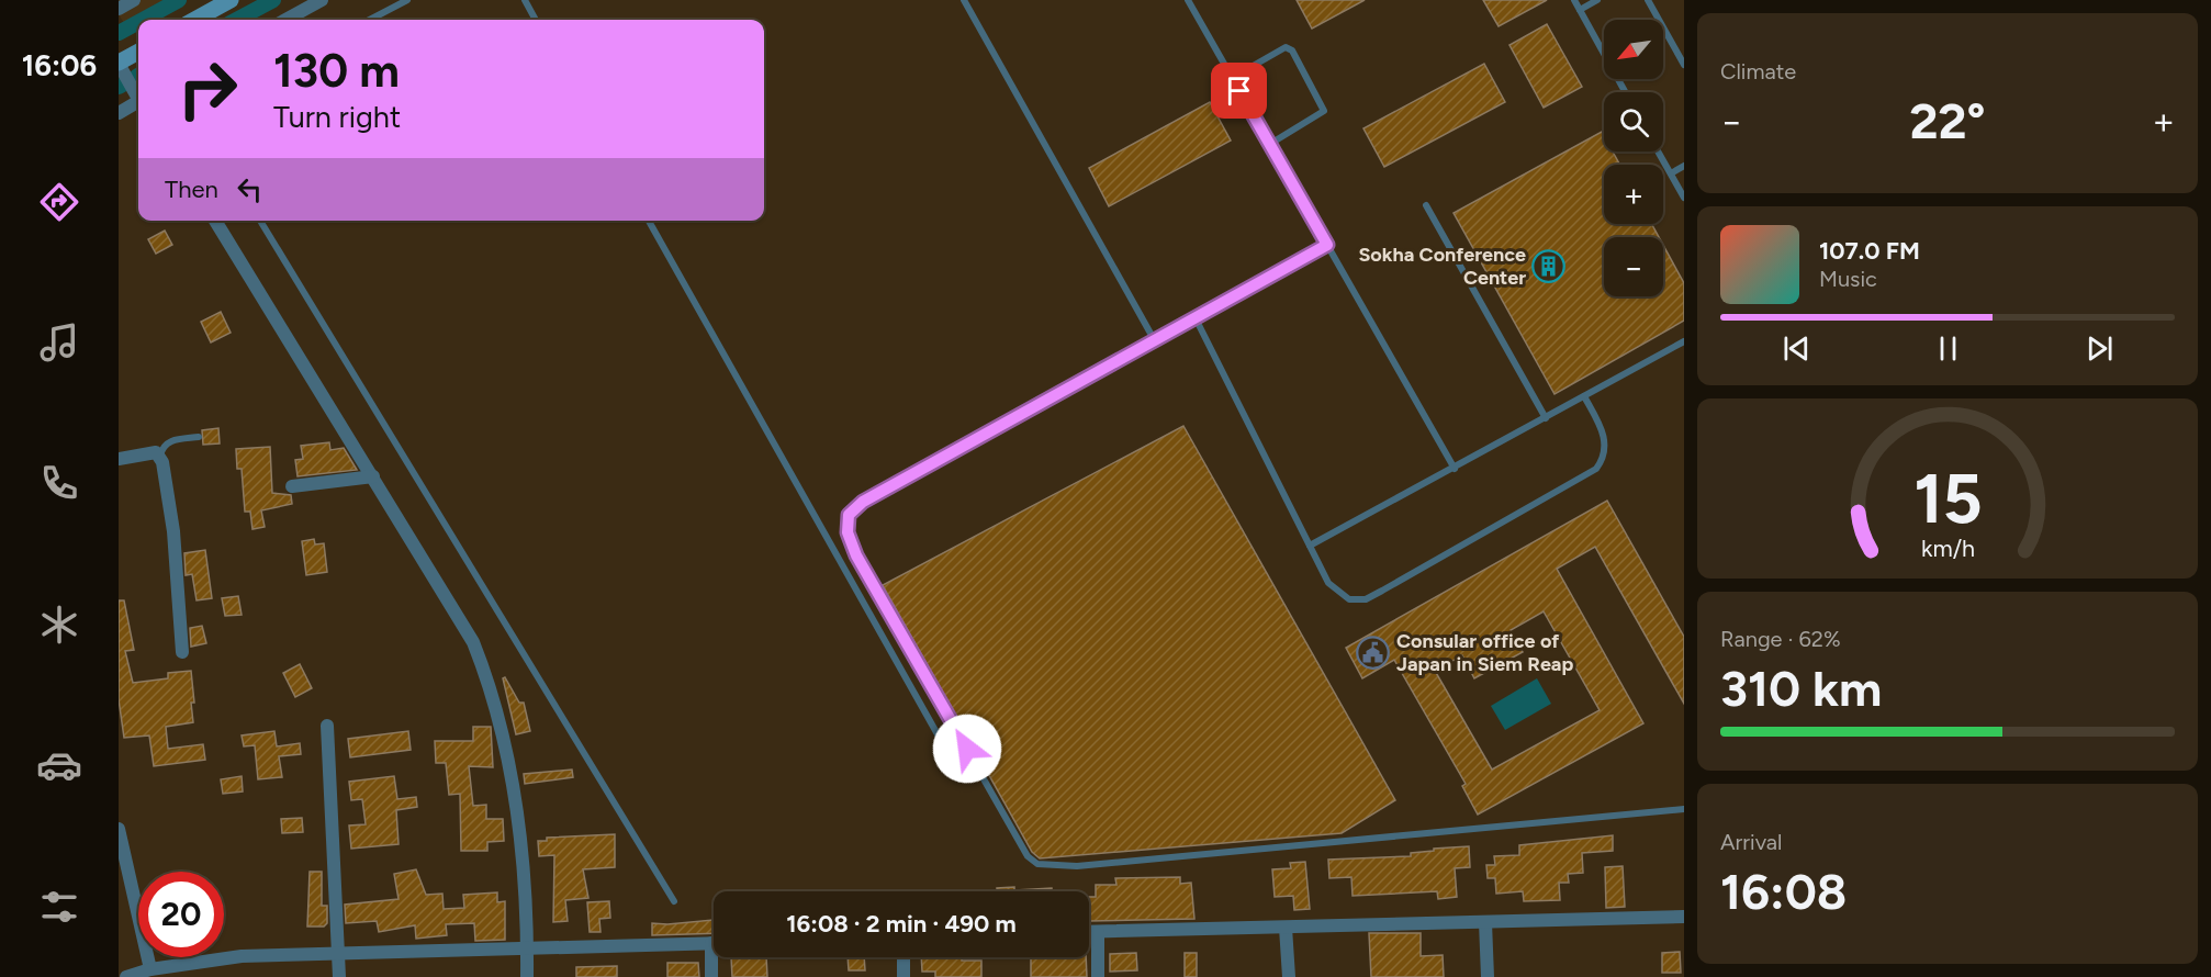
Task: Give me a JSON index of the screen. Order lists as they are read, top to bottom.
{
  "places": {
    "building": ["Sokha Conference Center"],
    "public building": ["Consular office of Japan in Siem Reap"]
  },
  "north": "bottom left",
  "page": {
    "tabs": "16:06",
    "tile": [
      "Climate",
      ["Range · 62%", "310 km"],
      ["Arrival", "16:08"]
    ],
    "map_buttons": ["+", "−"],
    "turn": ["130 m", "Turn right"],
    "heat": ["−", "22°", "+"],
    "then": "Then",
    "song": ["107.0 FM", "Music"],
    "limit": "20",
    "trip": "16:08 · 2 min · 490 m",
    "gauge": ["15", "km/h"]
  }
}
